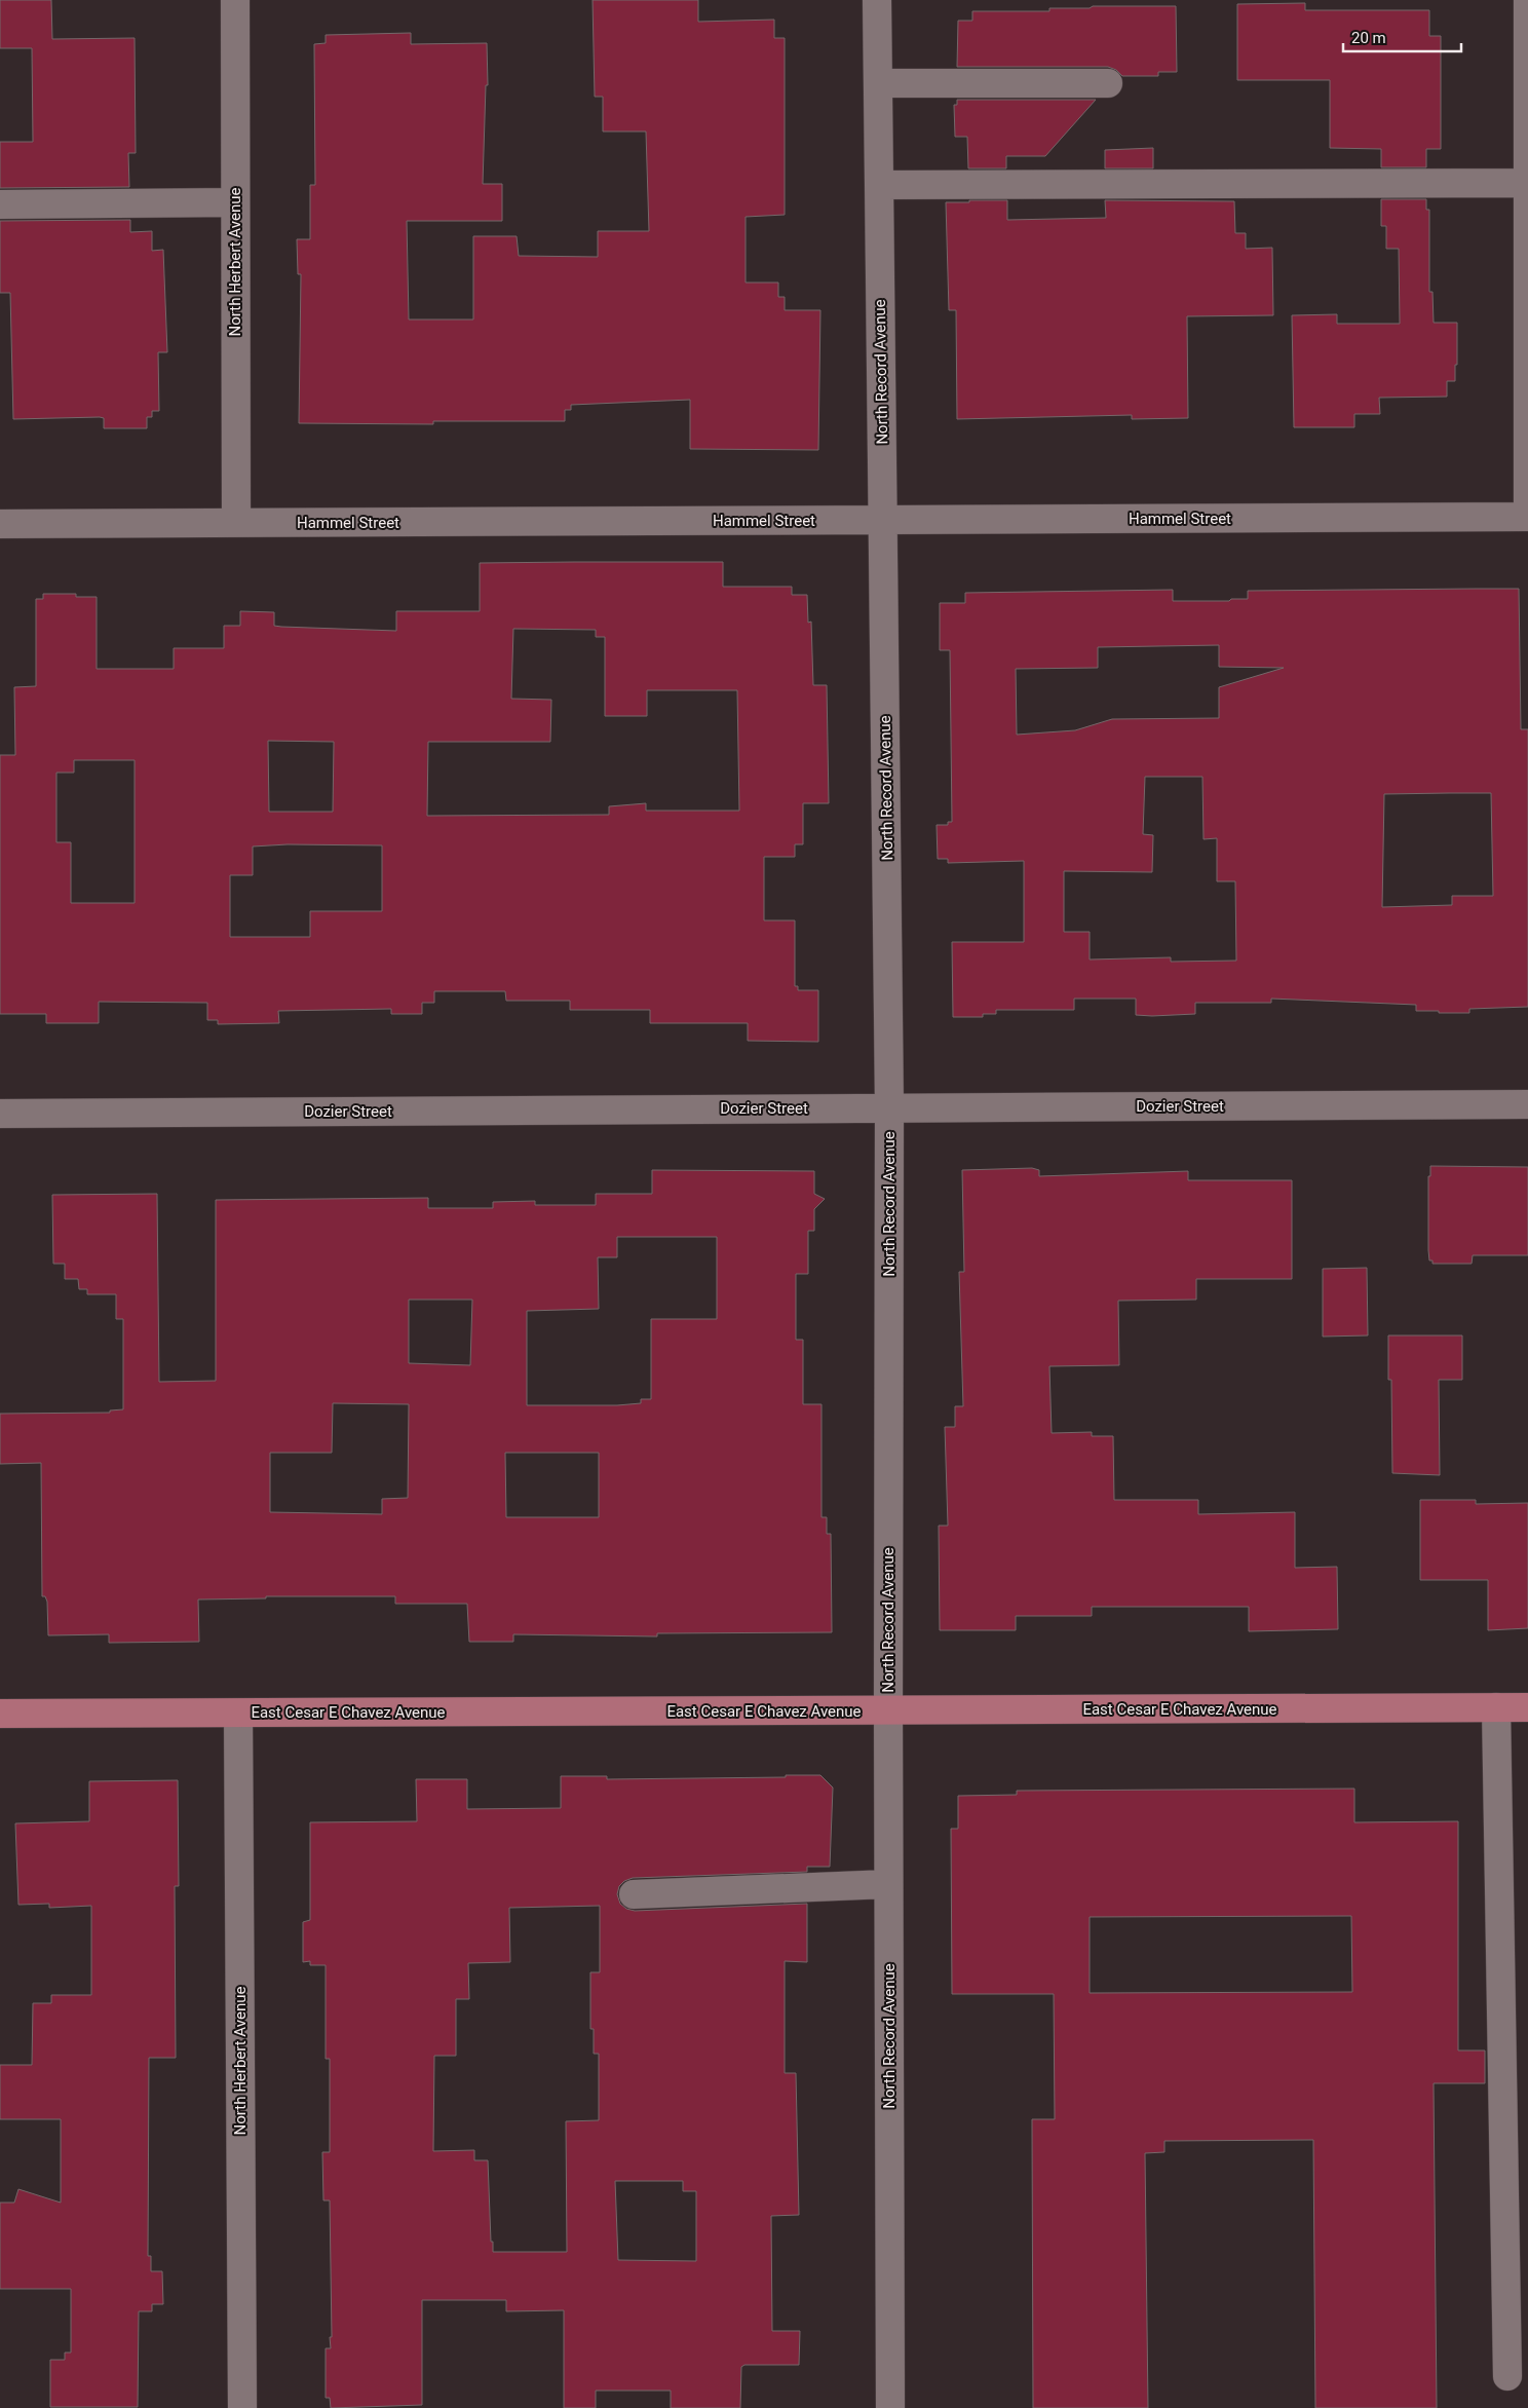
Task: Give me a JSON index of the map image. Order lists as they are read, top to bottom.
{
  "streets": {
    "main road": ["East Cesar E Chavez Avenue"],
    "street": [
      "North Herbert Avenue",
      "North Record Avenue",
      "Hammel Street",
      "Dozier Street"
    ]
  },
  "crossings": [
    ["North Herbert Avenue", "Hammel Street"],
    ["North Herbert Avenue", "East Cesar E Chavez Avenue"],
    ["North Record Avenue", "Hammel Street"],
    ["North Record Avenue", "Dozier Street"],
    ["North Record Avenue", "East Cesar E Chavez Avenue"]
  ],
  "scale_bar": "20 m"
}
